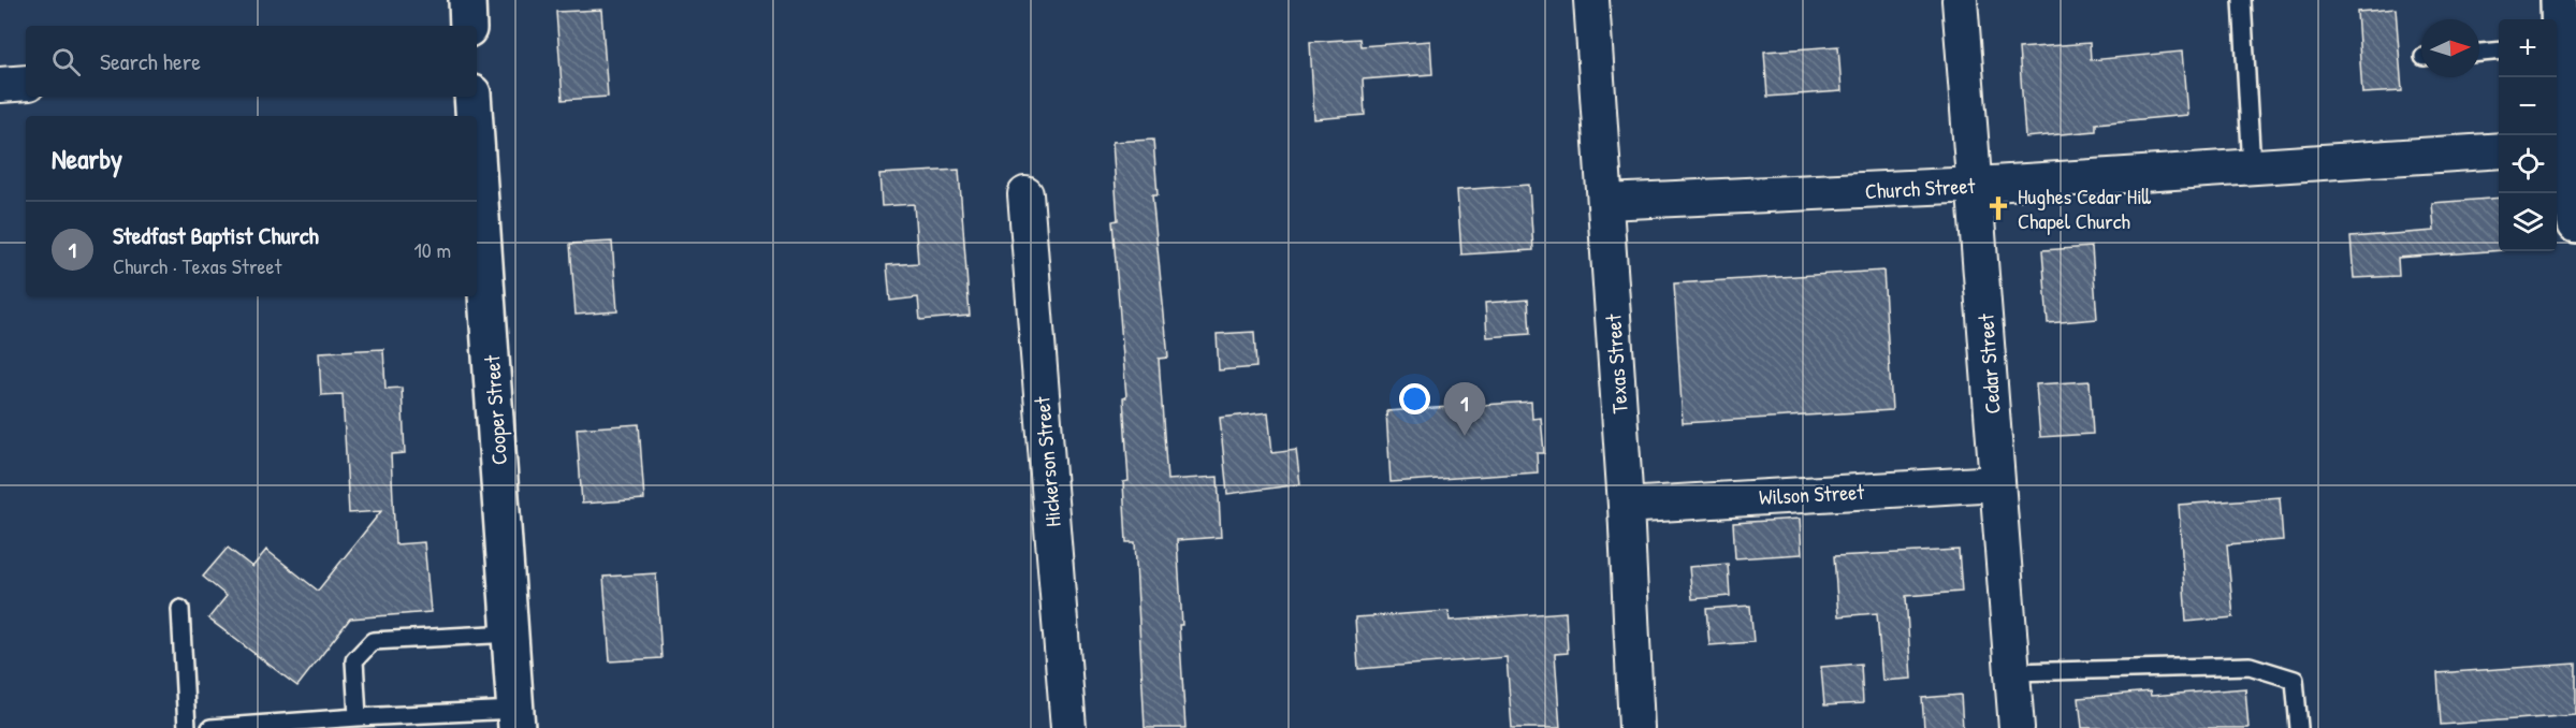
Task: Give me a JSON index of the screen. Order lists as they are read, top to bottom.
{
  "streets": {
    "street": [
      "Church Street",
      "Texas Street",
      "Cedar Street",
      "Cooper Street",
      "Hickerson Street",
      "Wilson Street"
    ]
  },
  "crossings": [
    ["Church Street", "Texas Street"],
    ["Church Street", "Cedar Street"],
    ["Texas Street", "Wilson Street"],
    ["Cedar Street", "Wilson Street"]
  ],
  "places": {
    "church": ["Hughes Cedar Hill Chapel Church"]
  },
  "north": "right",
  "page": {
    "map_buttons": ["+", "−"],
    "search": "Search here",
    "heading": "Nearby",
    "list": [
      {
        "mark": "1",
        "name": "Stedfast Baptist Church",
        "note": "Church · Texas Street",
        "value": "10 m"
      }
    ],
    "pins": "1"
  }
}
